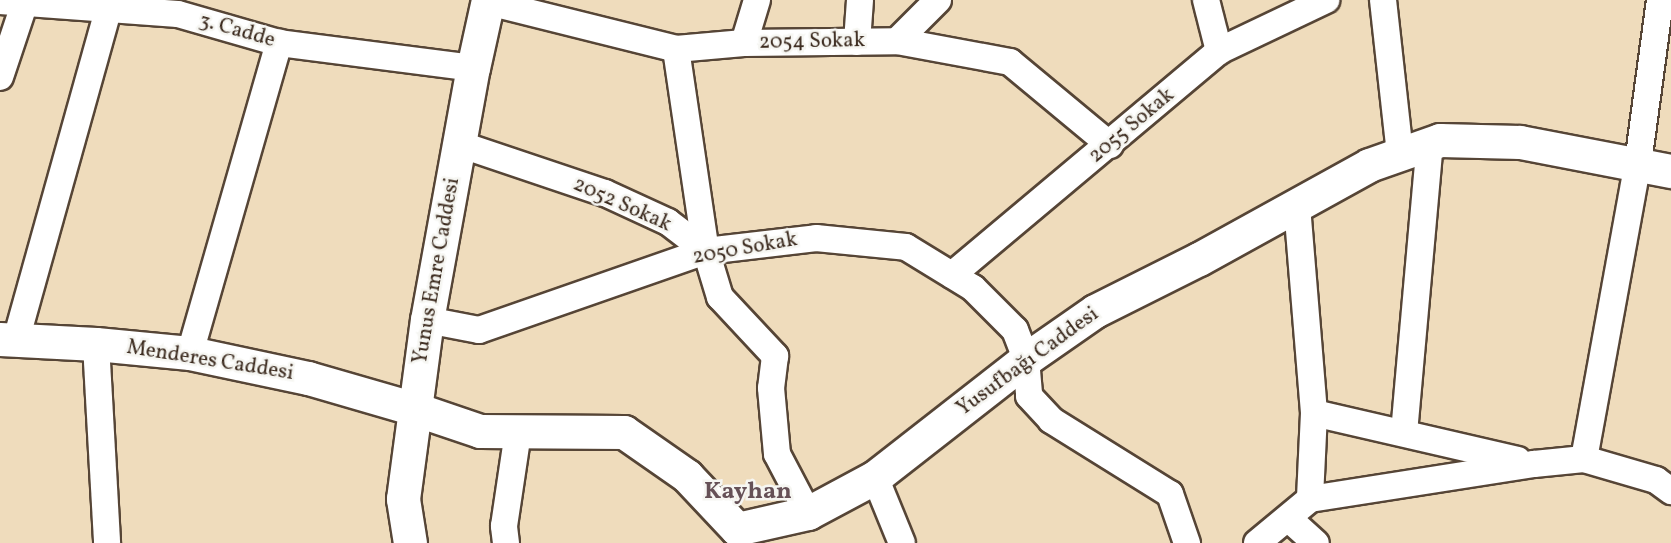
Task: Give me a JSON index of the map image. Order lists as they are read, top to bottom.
{
  "streets": {
    "street": [
      "3. Cadde",
      "2054 Sokak",
      "2055 Sokak",
      "2052 Sokak",
      "2050 Sokak",
      "Yunus Emre Caddesi",
      "Menderes Caddesi",
      "Yusufbağı Caddesi"
    ]
  },
  "crossings": [
    ["3. Cadde", "Yunus Emre Caddesi"],
    ["2054 Sokak", "2055 Sokak"],
    ["2054 Sokak", "Yunus Emre Caddesi"],
    ["2055 Sokak", "2050 Sokak"],
    ["2052 Sokak", "2050 Sokak"],
    ["2052 Sokak", "Yunus Emre Caddesi"],
    ["2050 Sokak", "Yunus Emre Caddesi"],
    ["2050 Sokak", "Yusufbağı Caddesi"],
    ["Yunus Emre Caddesi", "Menderes Caddesi"],
    ["Yunus Emre Caddesi", "Yusufbağı Caddesi"],
    ["Menderes Caddesi", "Yusufbağı Caddesi"]
  ],
  "districts": ["Kayhan"]
}
